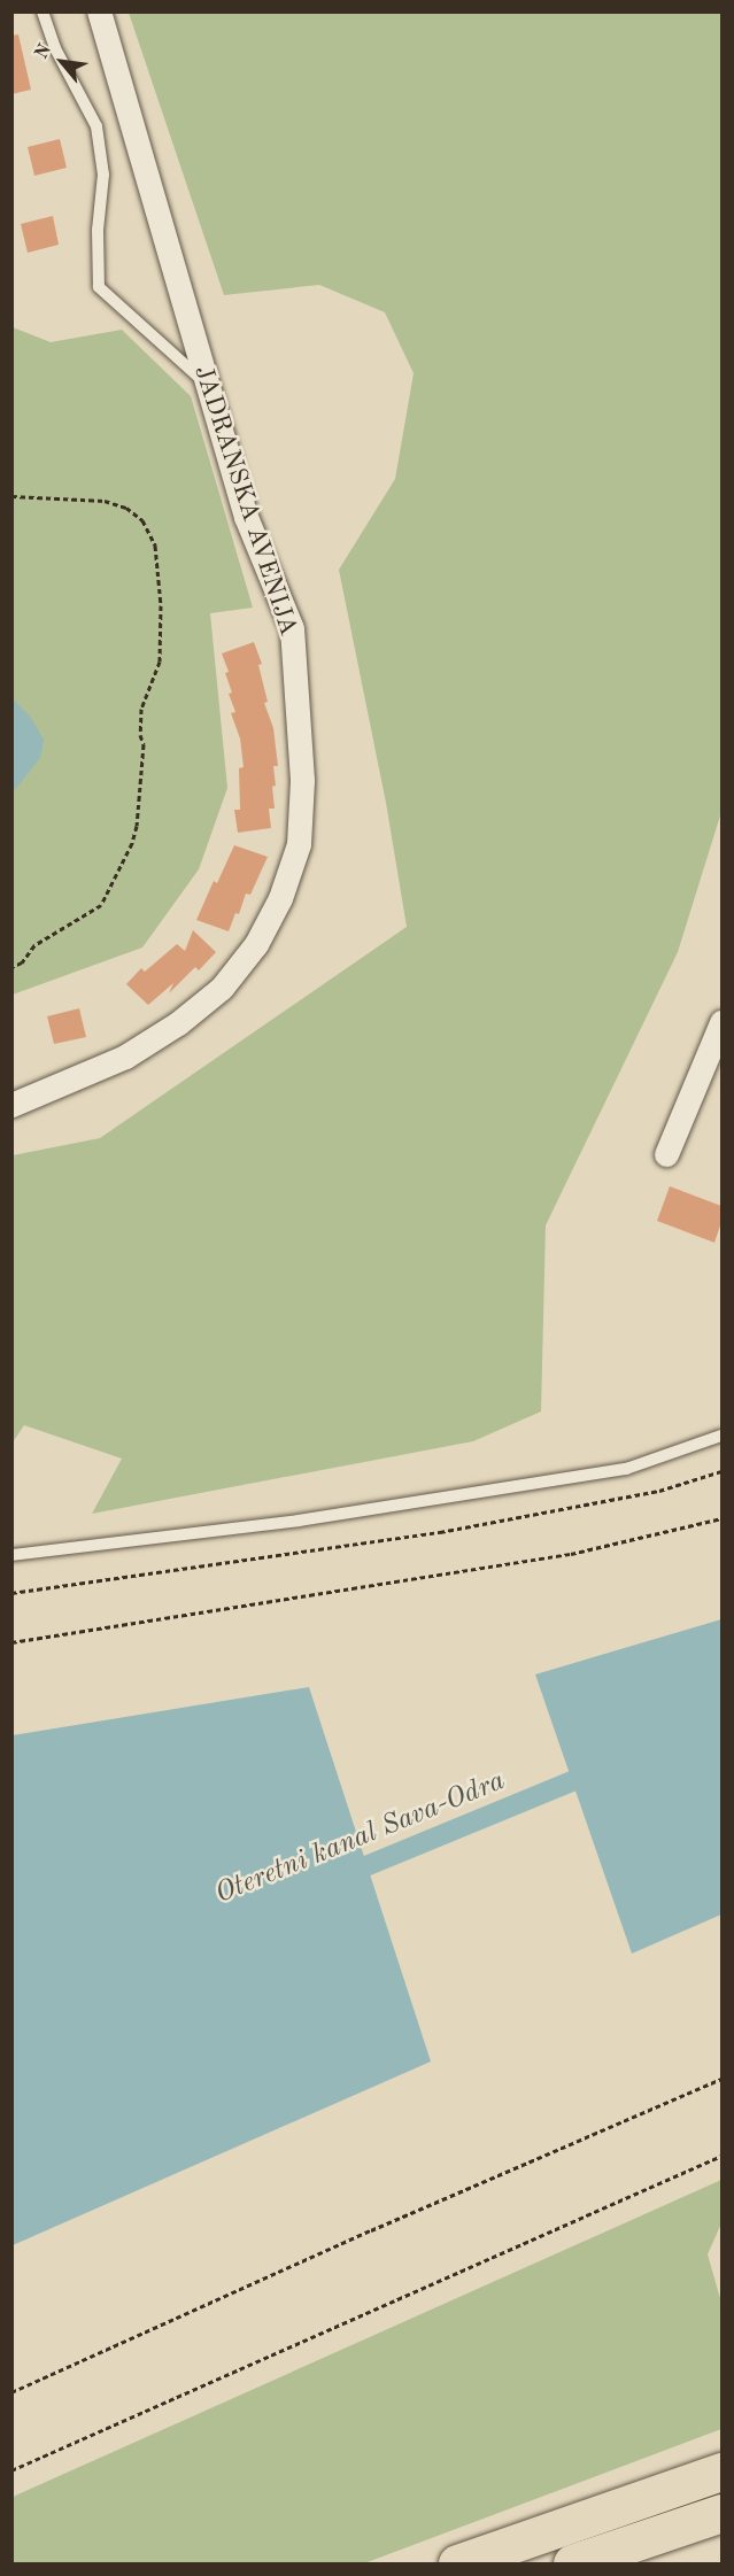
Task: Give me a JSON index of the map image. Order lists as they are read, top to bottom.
{
  "streets": {
    "street": ["JADRANSKA AVENIJA"]
  },
  "water": ["Oteretni kanal Sava-Odra"],
  "north": "top left"
}
